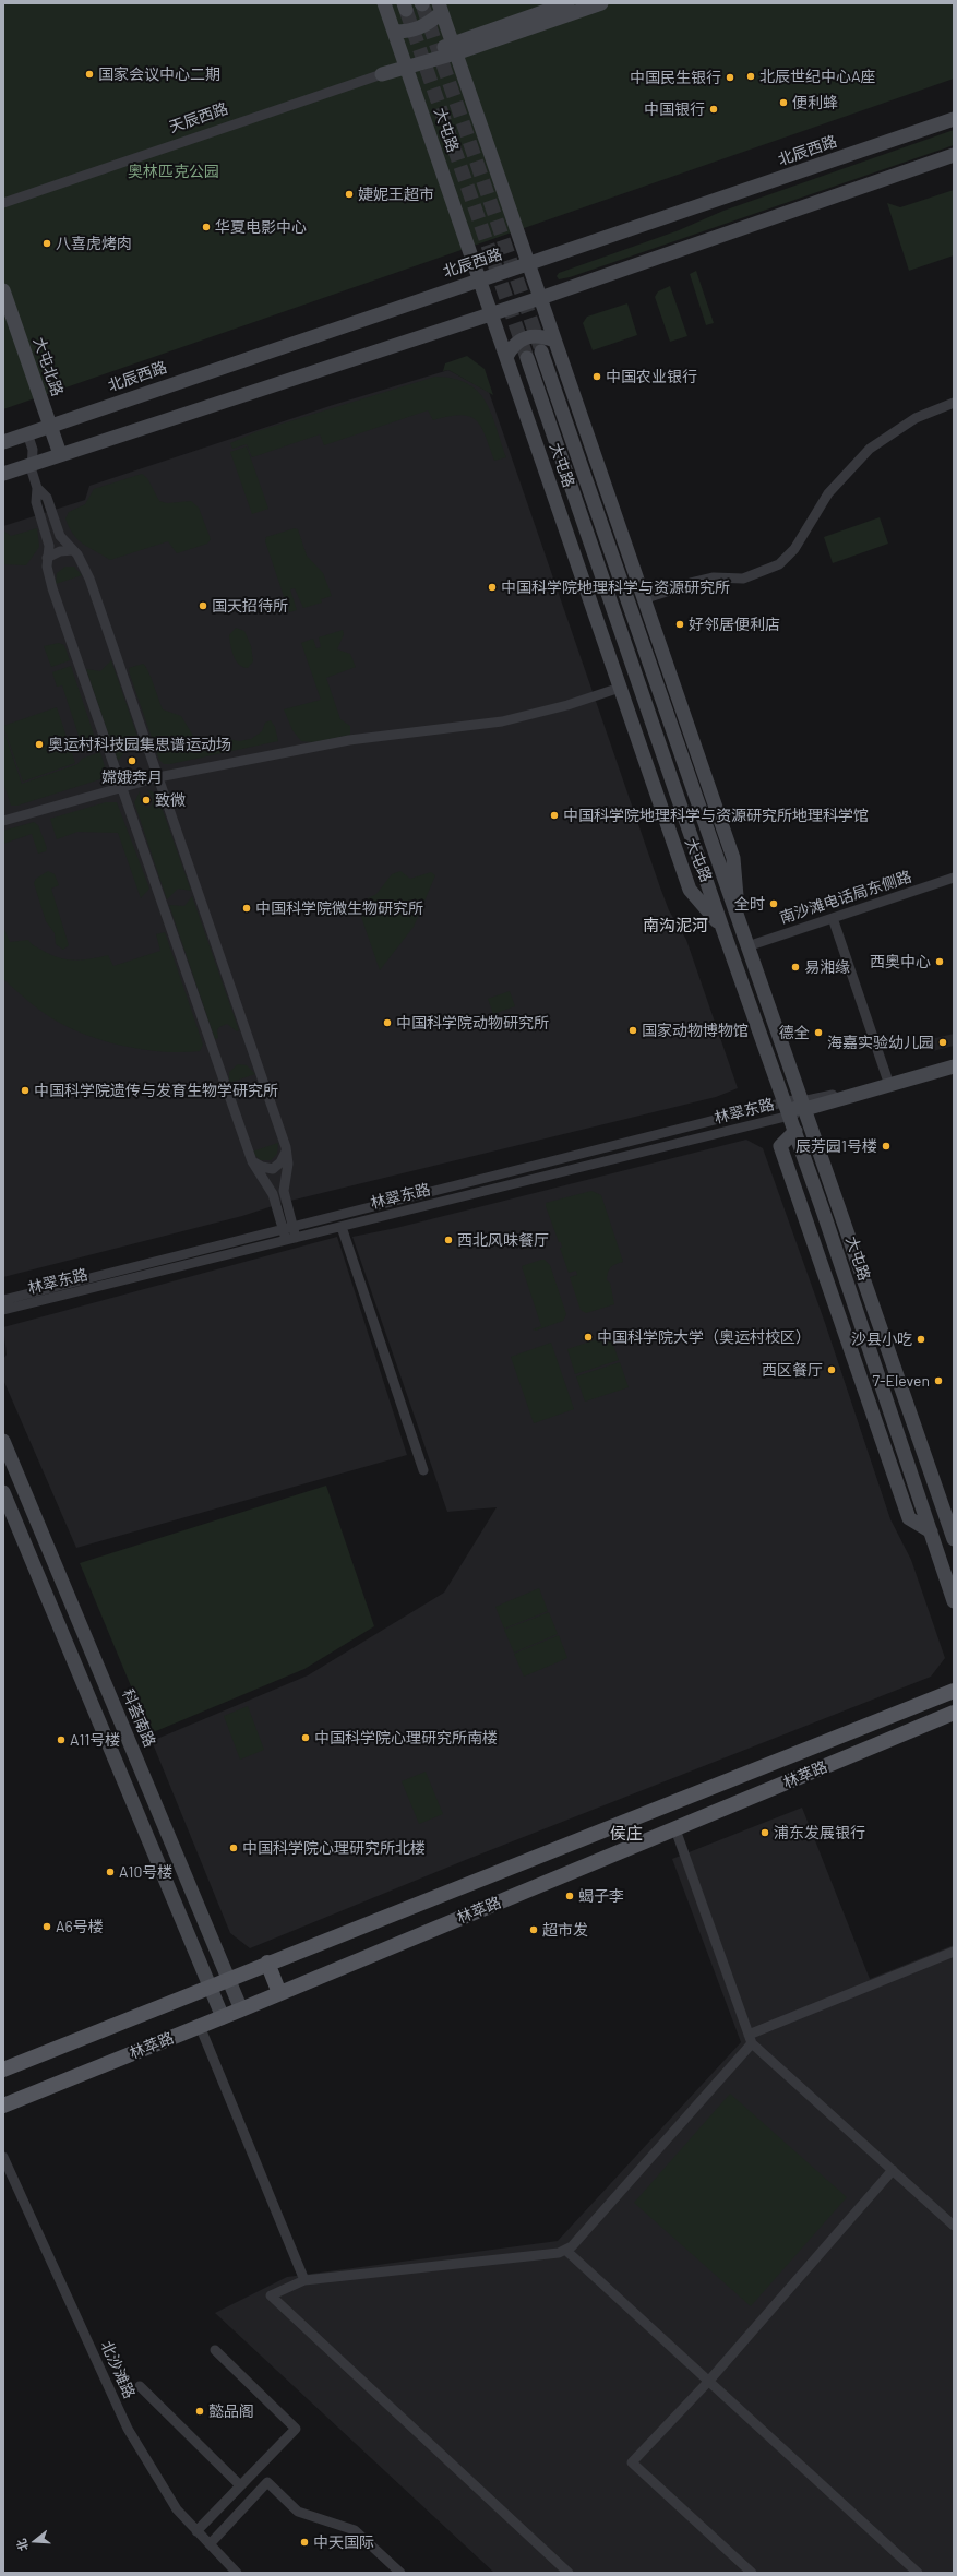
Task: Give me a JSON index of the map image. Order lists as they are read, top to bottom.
{
  "streets": {
    "main road": [
      "天辰西路",
      "大屯路",
      "北辰西路",
      "大屯北路",
      "科荟南路",
      "林萃路"
    ],
    "street": ["南沙滩电话局东侧路", "林翠东路", "北沙滩路"]
  },
  "crossings": [
    ["天辰西路", "大屯路"],
    ["大屯路", "北辰西路"],
    ["大屯路", "南沙滩电话局东侧路"],
    ["大屯路", "林翠东路"],
    ["北辰西路", "大屯北路"],
    ["科荟南路", "林萃路"]
  ],
  "districts": ["南沟泥河", "侯庄"],
  "parks": ["奥林匹克公园"],
  "places": [
    "国家会议中心二期",
    "北辰世纪中心A座",
    "中国民生银行",
    "便利蜂",
    "中国银行",
    "婕妮王超市",
    "华夏电影中心",
    "八喜虎烤肉",
    "中国农业银行",
    "中国科学院地理科学与资源研究所",
    "国天招待所",
    "好邻居便利店",
    "奥运村科技园集思谱运动场",
    "嫦娥奔月",
    "致微",
    "中国科学院地理科学与资源研究所地理科学馆",
    "全时",
    "中国科学院微生物研究所",
    "西奥中心",
    "易湘缘",
    "中国科学院动物研究所",
    "国家动物博物馆",
    "德全",
    "海嘉实验幼儿园",
    "中国科学院遗传与发育生物学研究所",
    "辰芳园1号楼",
    "西北风味餐厅",
    "中国科学院大学（奥运村校区）",
    "沙县小吃",
    "西区餐厅",
    "7-Eleven",
    "中国科学院心理研究所南楼",
    "A11号楼",
    "浦东发展银行",
    "中国科学院心理研究所北楼",
    "A10号楼",
    "蝎子李",
    "A6号楼",
    "超市发",
    "懿品阁",
    "中天国际"
  ],
  "north": "left"
}
